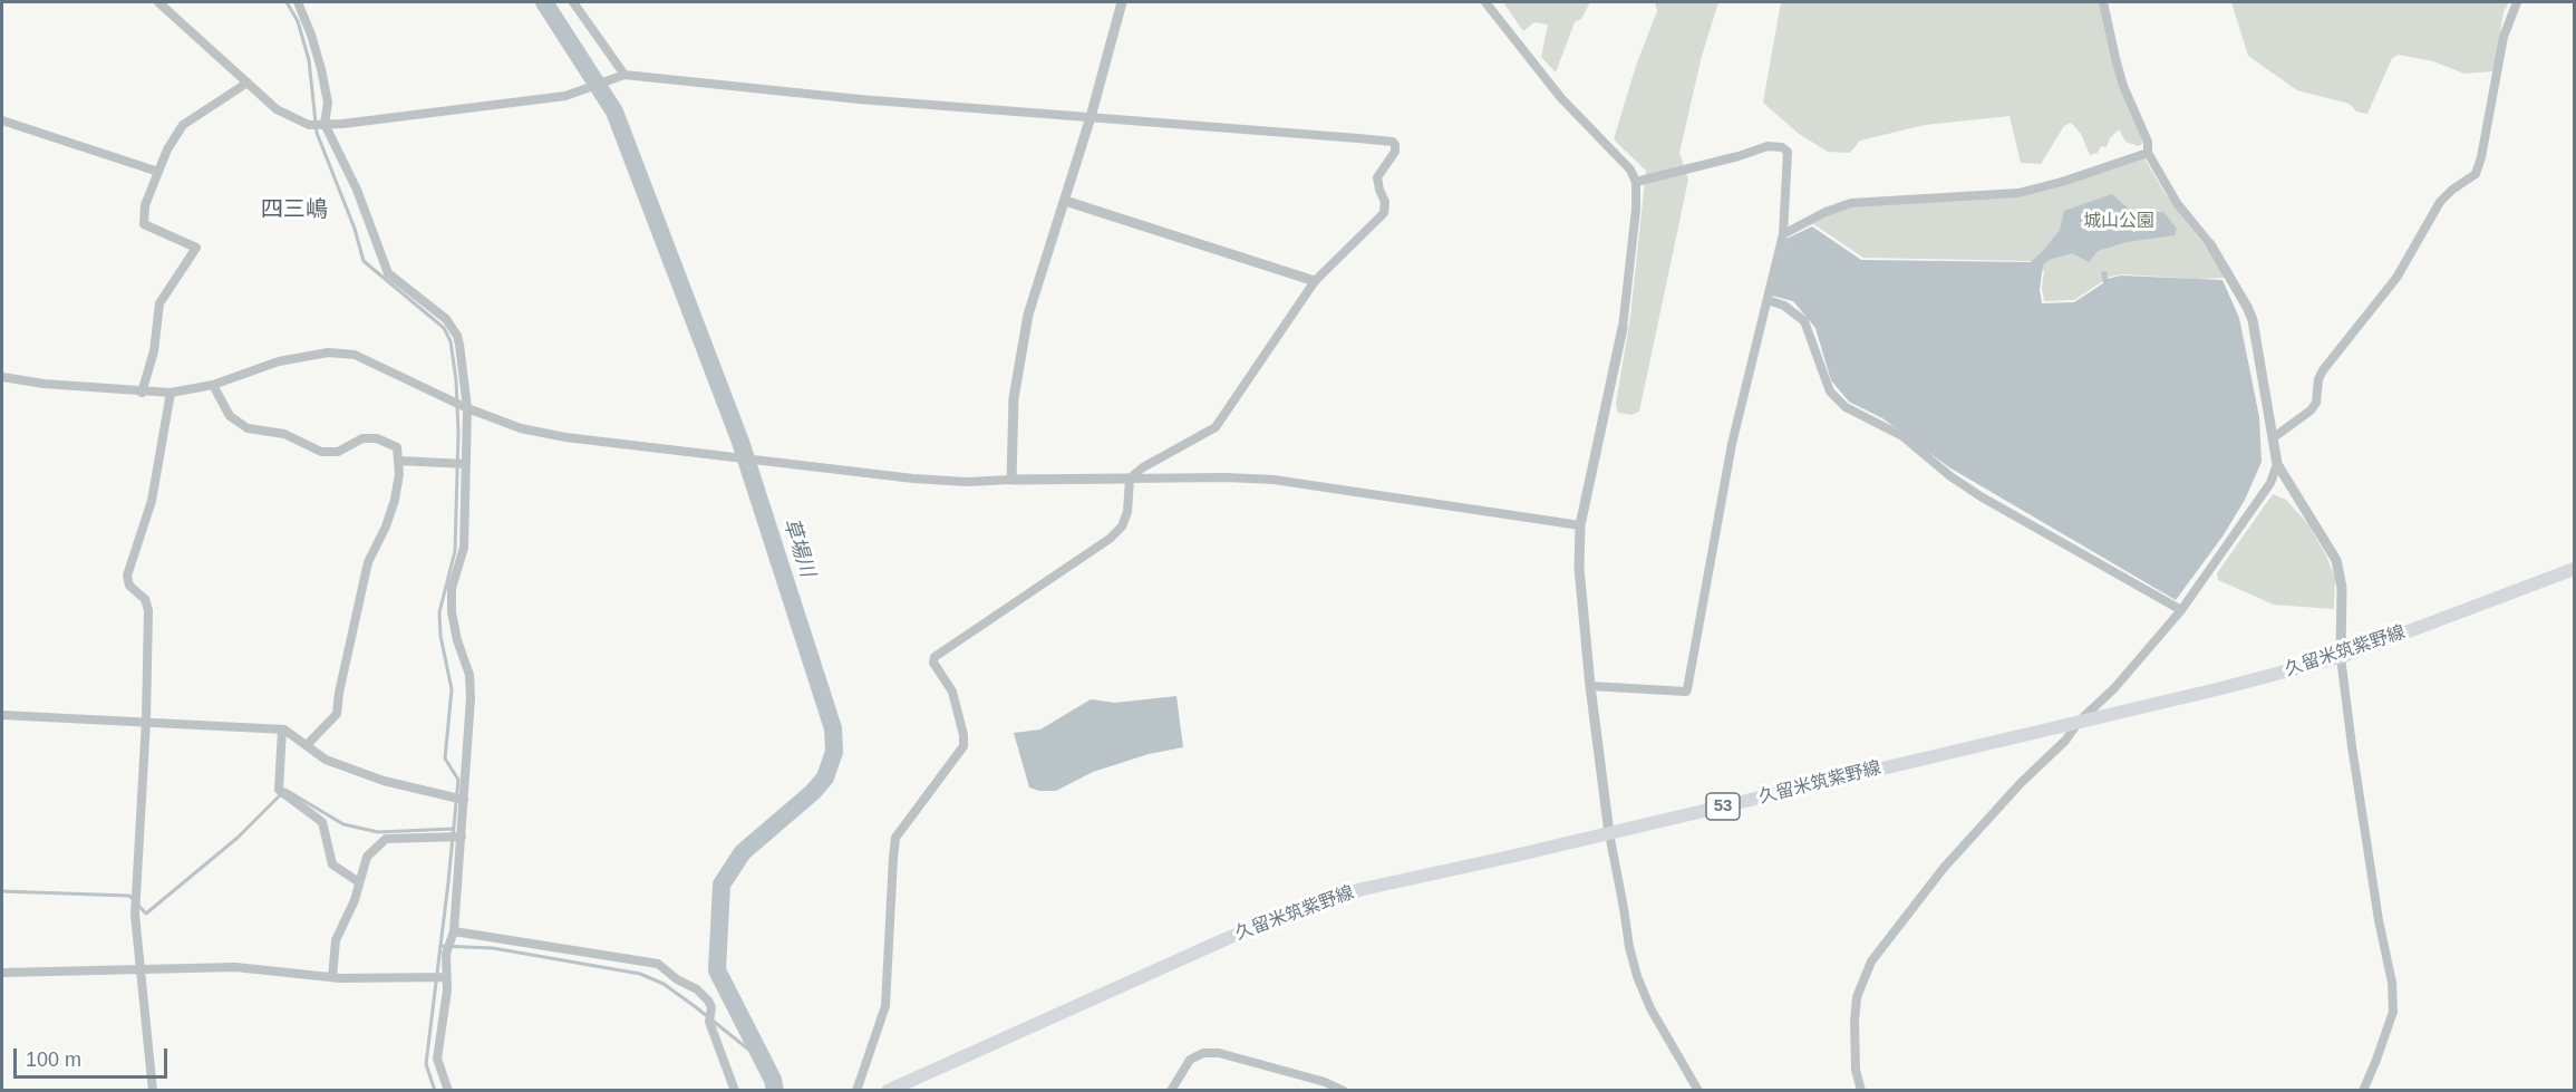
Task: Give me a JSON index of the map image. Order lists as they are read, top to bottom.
{
  "streets": {
    "main road": ["久留米筑紫野線", "53"]
  },
  "districts": ["四三嶋"],
  "water": ["草場川"],
  "parks": ["城山公園"],
  "scale_bar": "100 m"
}
